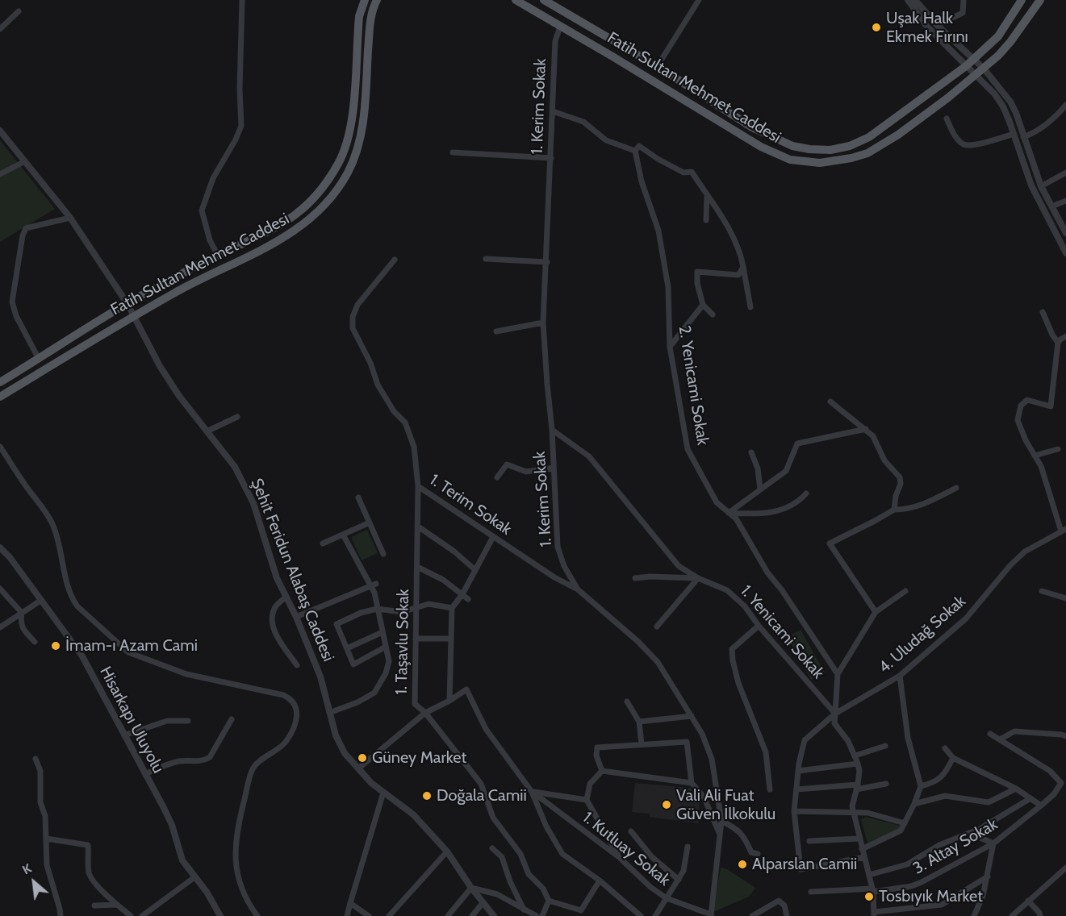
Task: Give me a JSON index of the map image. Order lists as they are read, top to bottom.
{
  "streets": {
    "main road": ["Fatih Sultan Mehmet Caddesi"],
    "street": [
      "1. Kerim Sokak",
      "2. Yenicami Sokak",
      "1. Terim Sokak",
      "Şehit Feridun Alabaş Caddesi",
      "1. Yenicami Sokak",
      "4. Uludağ Sokak",
      "1. Taşavlu Sokak",
      "Hisarkapı Uluyolu",
      "3. Altay Sokak",
      "1. Kutluay Sokak"
    ]
  },
  "crossings": [
    ["Fatih Sultan Mehmet Caddesi", "1. Kerim Sokak"],
    ["Fatih Sultan Mehmet Caddesi", "Şehit Feridun Alabaş Caddesi"],
    ["1. Kerim Sokak", "1. Terim Sokak"],
    ["1. Kerim Sokak", "1. Yenicami Sokak"],
    ["1. Kerim Sokak", "1. Kutluay Sokak"],
    ["1. Terim Sokak", "1. Taşavlu Sokak"],
    ["1. Yenicami Sokak", "4. Uludağ Sokak"],
    ["1. Yenicami Sokak", "3. Altay Sokak"]
  ],
  "places": [
    "Uşak Halk Ekmek Fırını",
    "İmam-ı Azam Cami",
    "Güney Market",
    "Doğala Camii",
    "Vali Ali Fuat Güven İlkokulu",
    "Alparslan Camii",
    "Tosbıyık Market"
  ],
  "north": "top left"
}
